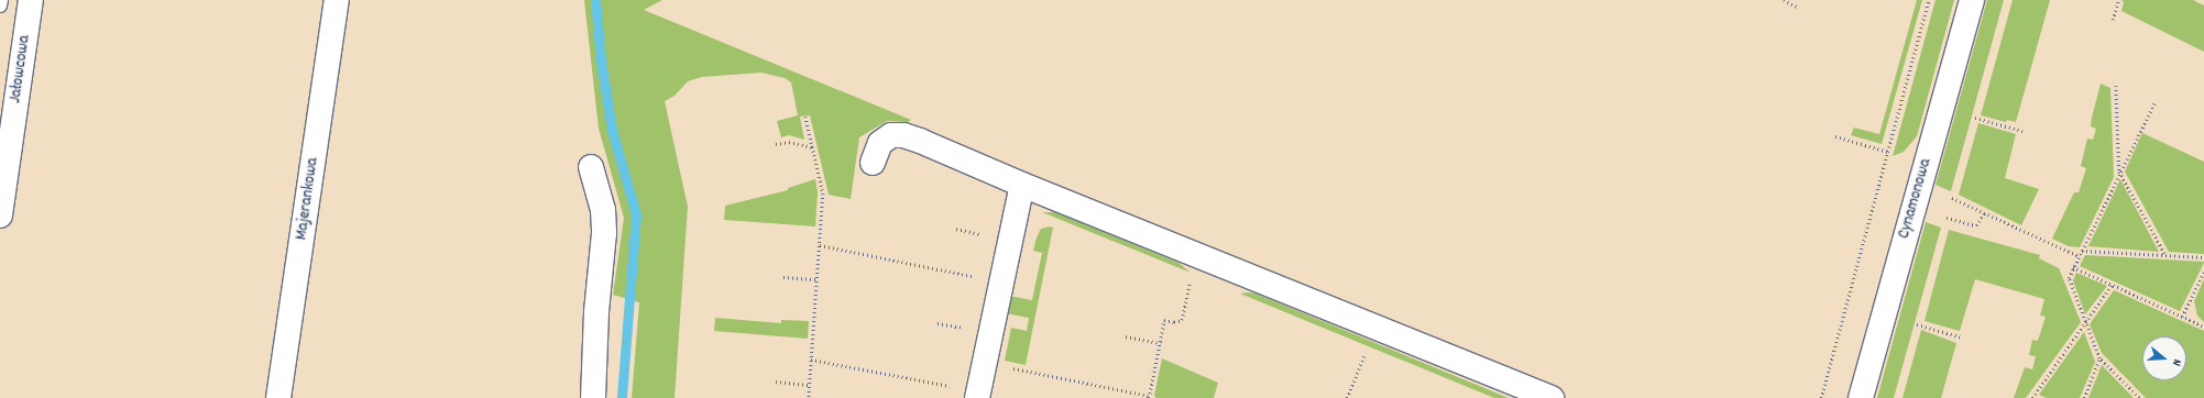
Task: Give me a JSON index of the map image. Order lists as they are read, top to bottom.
{
  "streets": {
    "street": ["Jałowcowa", "Majerankowa", "Cynamonowa"]
  },
  "north": "right"
}
